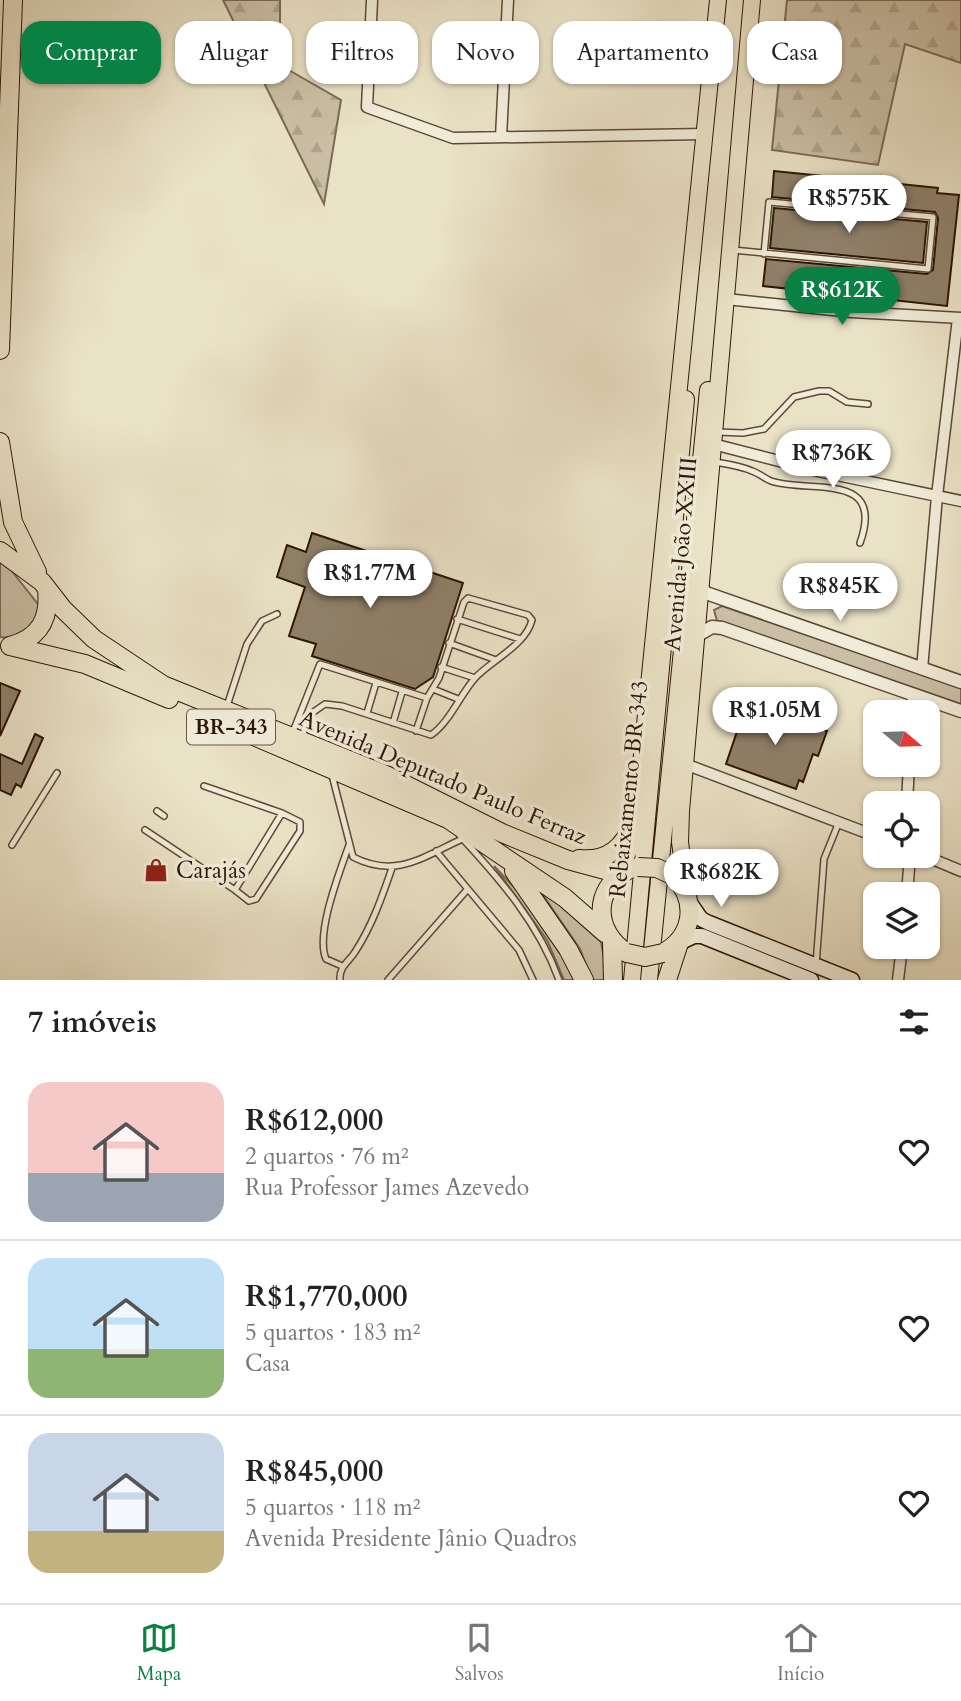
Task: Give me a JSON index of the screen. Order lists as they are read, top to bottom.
{
  "streets": {
    "highway": ["BR-343", "Avenida Deputado Paulo Ferraz"],
    "main road": ["Avenida João XXIII", "Rebaixamento BR 343"]
  },
  "crossings": [
    ["Avenida João XXIII", "BR-343"],
    ["Avenida João XXIII", "Avenida Deputado Paulo Ferraz"],
    ["Avenida João XXIII", "Rebaixamento BR 343"],
    ["BR-343", "Avenida Deputado Paulo Ferraz"]
  ],
  "places": {
    "shop": ["Carajás"]
  },
  "north": "right",
  "page": {
    "chip": [
      "Comprar",
      "Alugar",
      "Filtros",
      "Novo",
      "Apartamento",
      "Casa"
    ],
    "price": [
      "R$575K",
      "R$612K",
      "R$736K",
      "R$1.77M",
      "R$845K",
      "R$1.05M",
      "R$682K"
    ],
    "heading": "7 imóveis",
    "list": [
      {
        "name": "R$612,000",
        "note": "2 quartos · 76 m² · Rua Professor James Azevedo"
      },
      {
        "name": "R$1,770,000",
        "note": "5 quartos · 183 m² · Casa"
      },
      {
        "name": "R$845,000",
        "note": "5 quartos · 118 m² · Avenida Presidente Jânio Quadros"
      }
    ],
    "tabs": ["Mapa", "Salvos", "Início"]
  }
}
